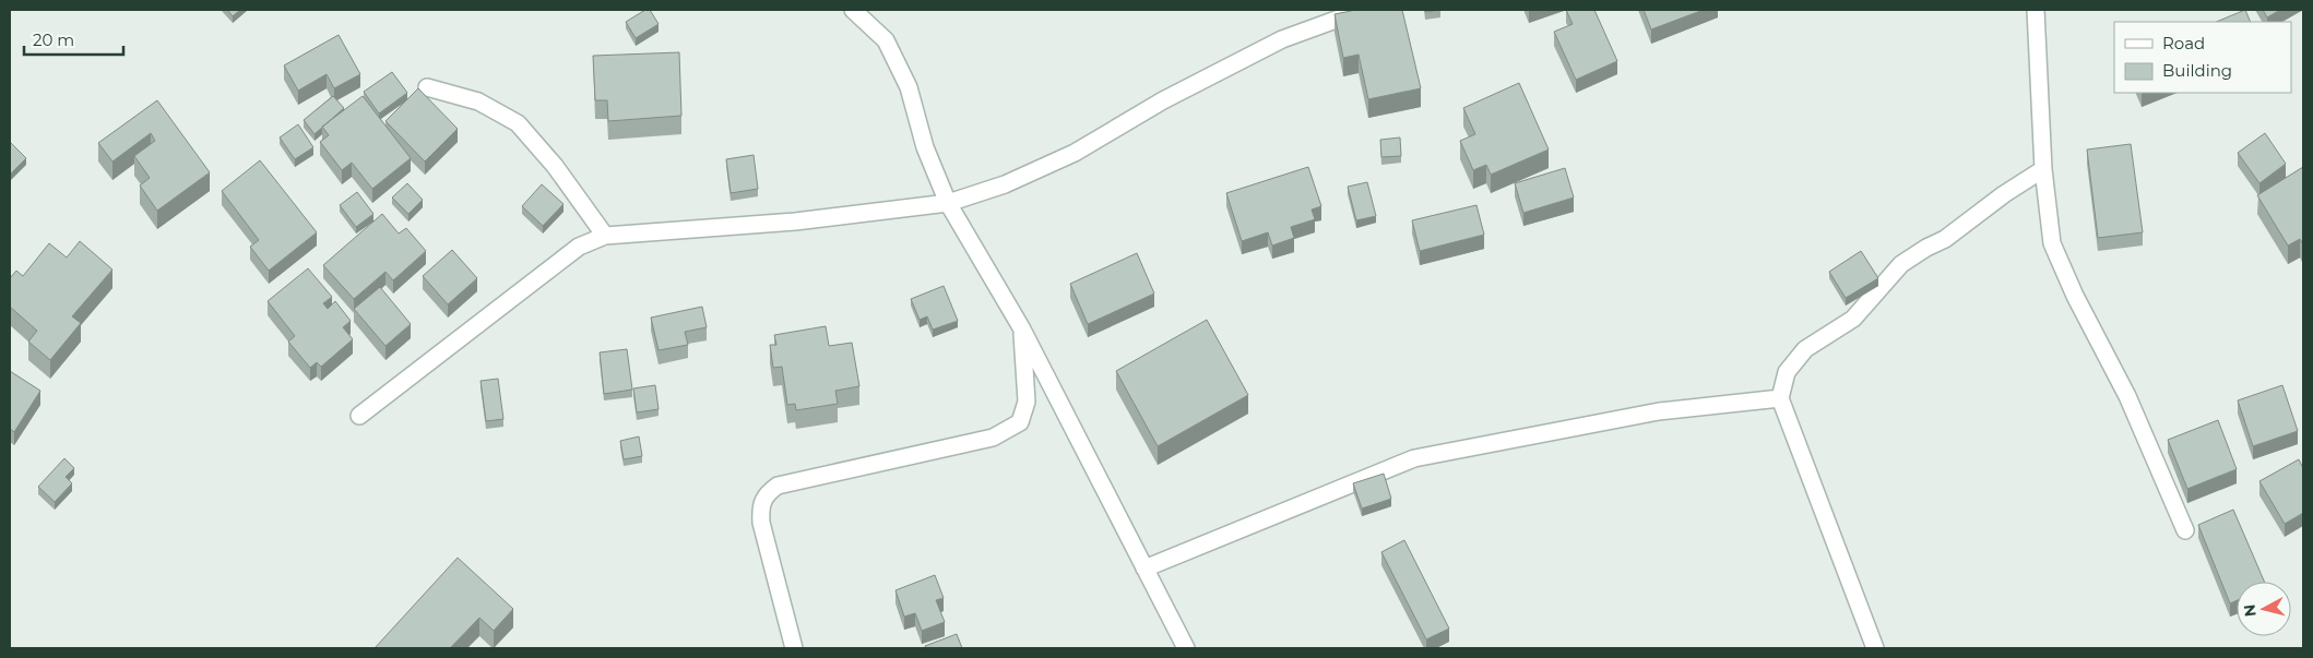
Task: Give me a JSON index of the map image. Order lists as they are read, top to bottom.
{
  "legend": ["Road", "Building"],
  "scale_bar": "20 m",
  "north": "left"
}
